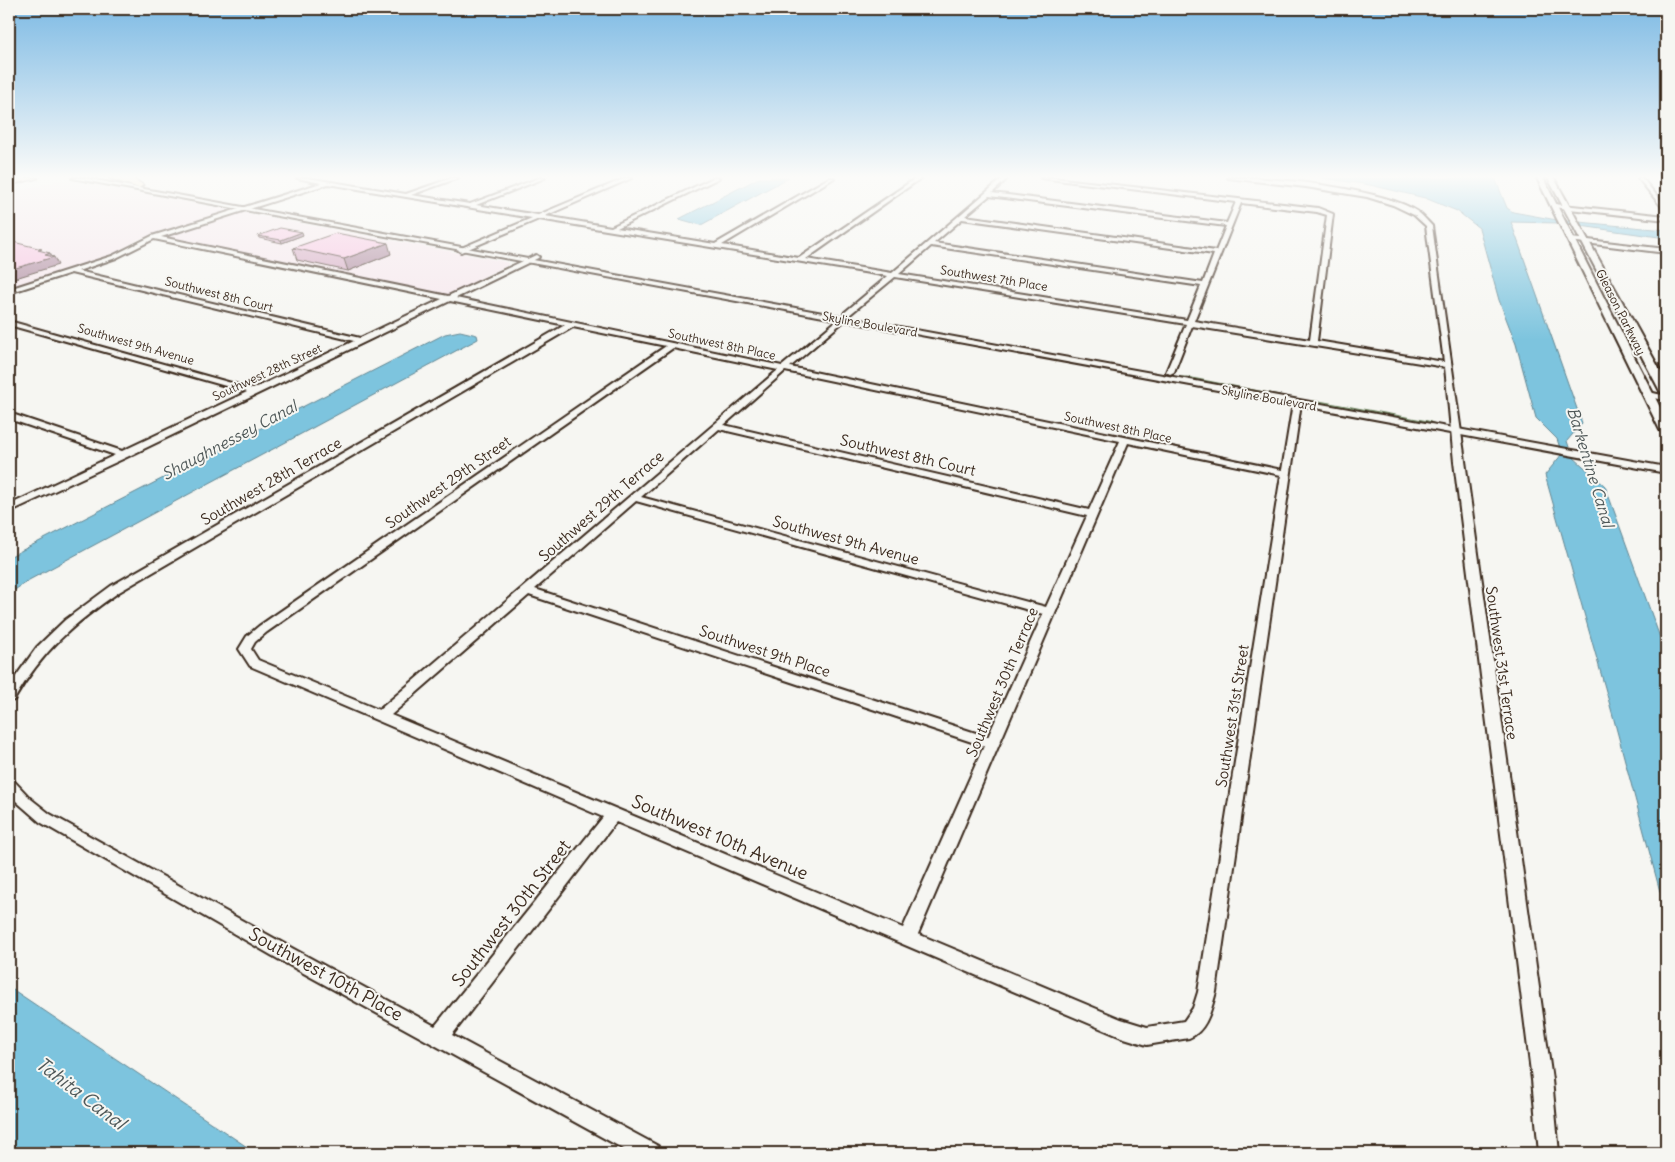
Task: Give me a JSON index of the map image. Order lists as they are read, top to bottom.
{
  "streets": {
    "main road": ["Gleason Parkway"],
    "street": [
      "Southwest 7th Place",
      "Southwest 8th Court",
      "Skyline Boulevard",
      "Southwest 9th Avenue",
      "Southwest 8th Place",
      "Southwest 28th Street",
      "Southwest 28th Terrace",
      "Southwest 29th Street",
      "Southwest 29th Terrace",
      "Southwest 9th Place",
      "Southwest 31st Terrace",
      "Southwest 30th Terrace",
      "Southwest 31st Street",
      "Southwest 10th Avenue",
      "Southwest 30th Street",
      "Southwest 10th Place"
    ]
  },
  "crossings": [
    ["Southwest 7th Place", "Southwest 29th Terrace"],
    ["Southwest 7th Place", "Southwest 31st Terrace"],
    ["Southwest 8th Court", "Southwest 28th Street"],
    ["Southwest 8th Court", "Southwest 29th Terrace"],
    ["Southwest 8th Court", "Southwest 30th Terrace"],
    ["Skyline Boulevard", "Southwest 28th Street"],
    ["Skyline Boulevard", "Southwest 29th Terrace"],
    ["Skyline Boulevard", "Southwest 31st Terrace"],
    ["Skyline Boulevard", "Southwest 31st Street"],
    ["Southwest 9th Avenue", "Southwest 28th Street"],
    ["Southwest 9th Avenue", "Southwest 29th Terrace"],
    ["Southwest 9th Avenue", "Southwest 30th Terrace"],
    ["Southwest 8th Place", "Southwest 28th Street"],
    ["Southwest 8th Place", "Southwest 28th Terrace"],
    ["Southwest 8th Place", "Southwest 29th Street"],
    ["Southwest 8th Place", "Southwest 29th Terrace"],
    ["Southwest 8th Place", "Southwest 30th Terrace"],
    ["Southwest 8th Place", "Southwest 31st Street"],
    ["Southwest 29th Street", "Southwest 10th Avenue"],
    ["Southwest 29th Terrace", "Southwest 9th Place"],
    ["Southwest 29th Terrace", "Southwest 10th Avenue"],
    ["Southwest 9th Place", "Southwest 30th Terrace"],
    ["Southwest 30th Terrace", "Southwest 10th Avenue"],
    ["Southwest 31st Street", "Southwest 10th Avenue"],
    ["Southwest 10th Avenue", "Southwest 30th Street"],
    ["Southwest 30th Street", "Southwest 10th Place"]
  ],
  "water": ["Shaughnessey Canal", "Barkentine Canal", "Tahita Canal"]
}
